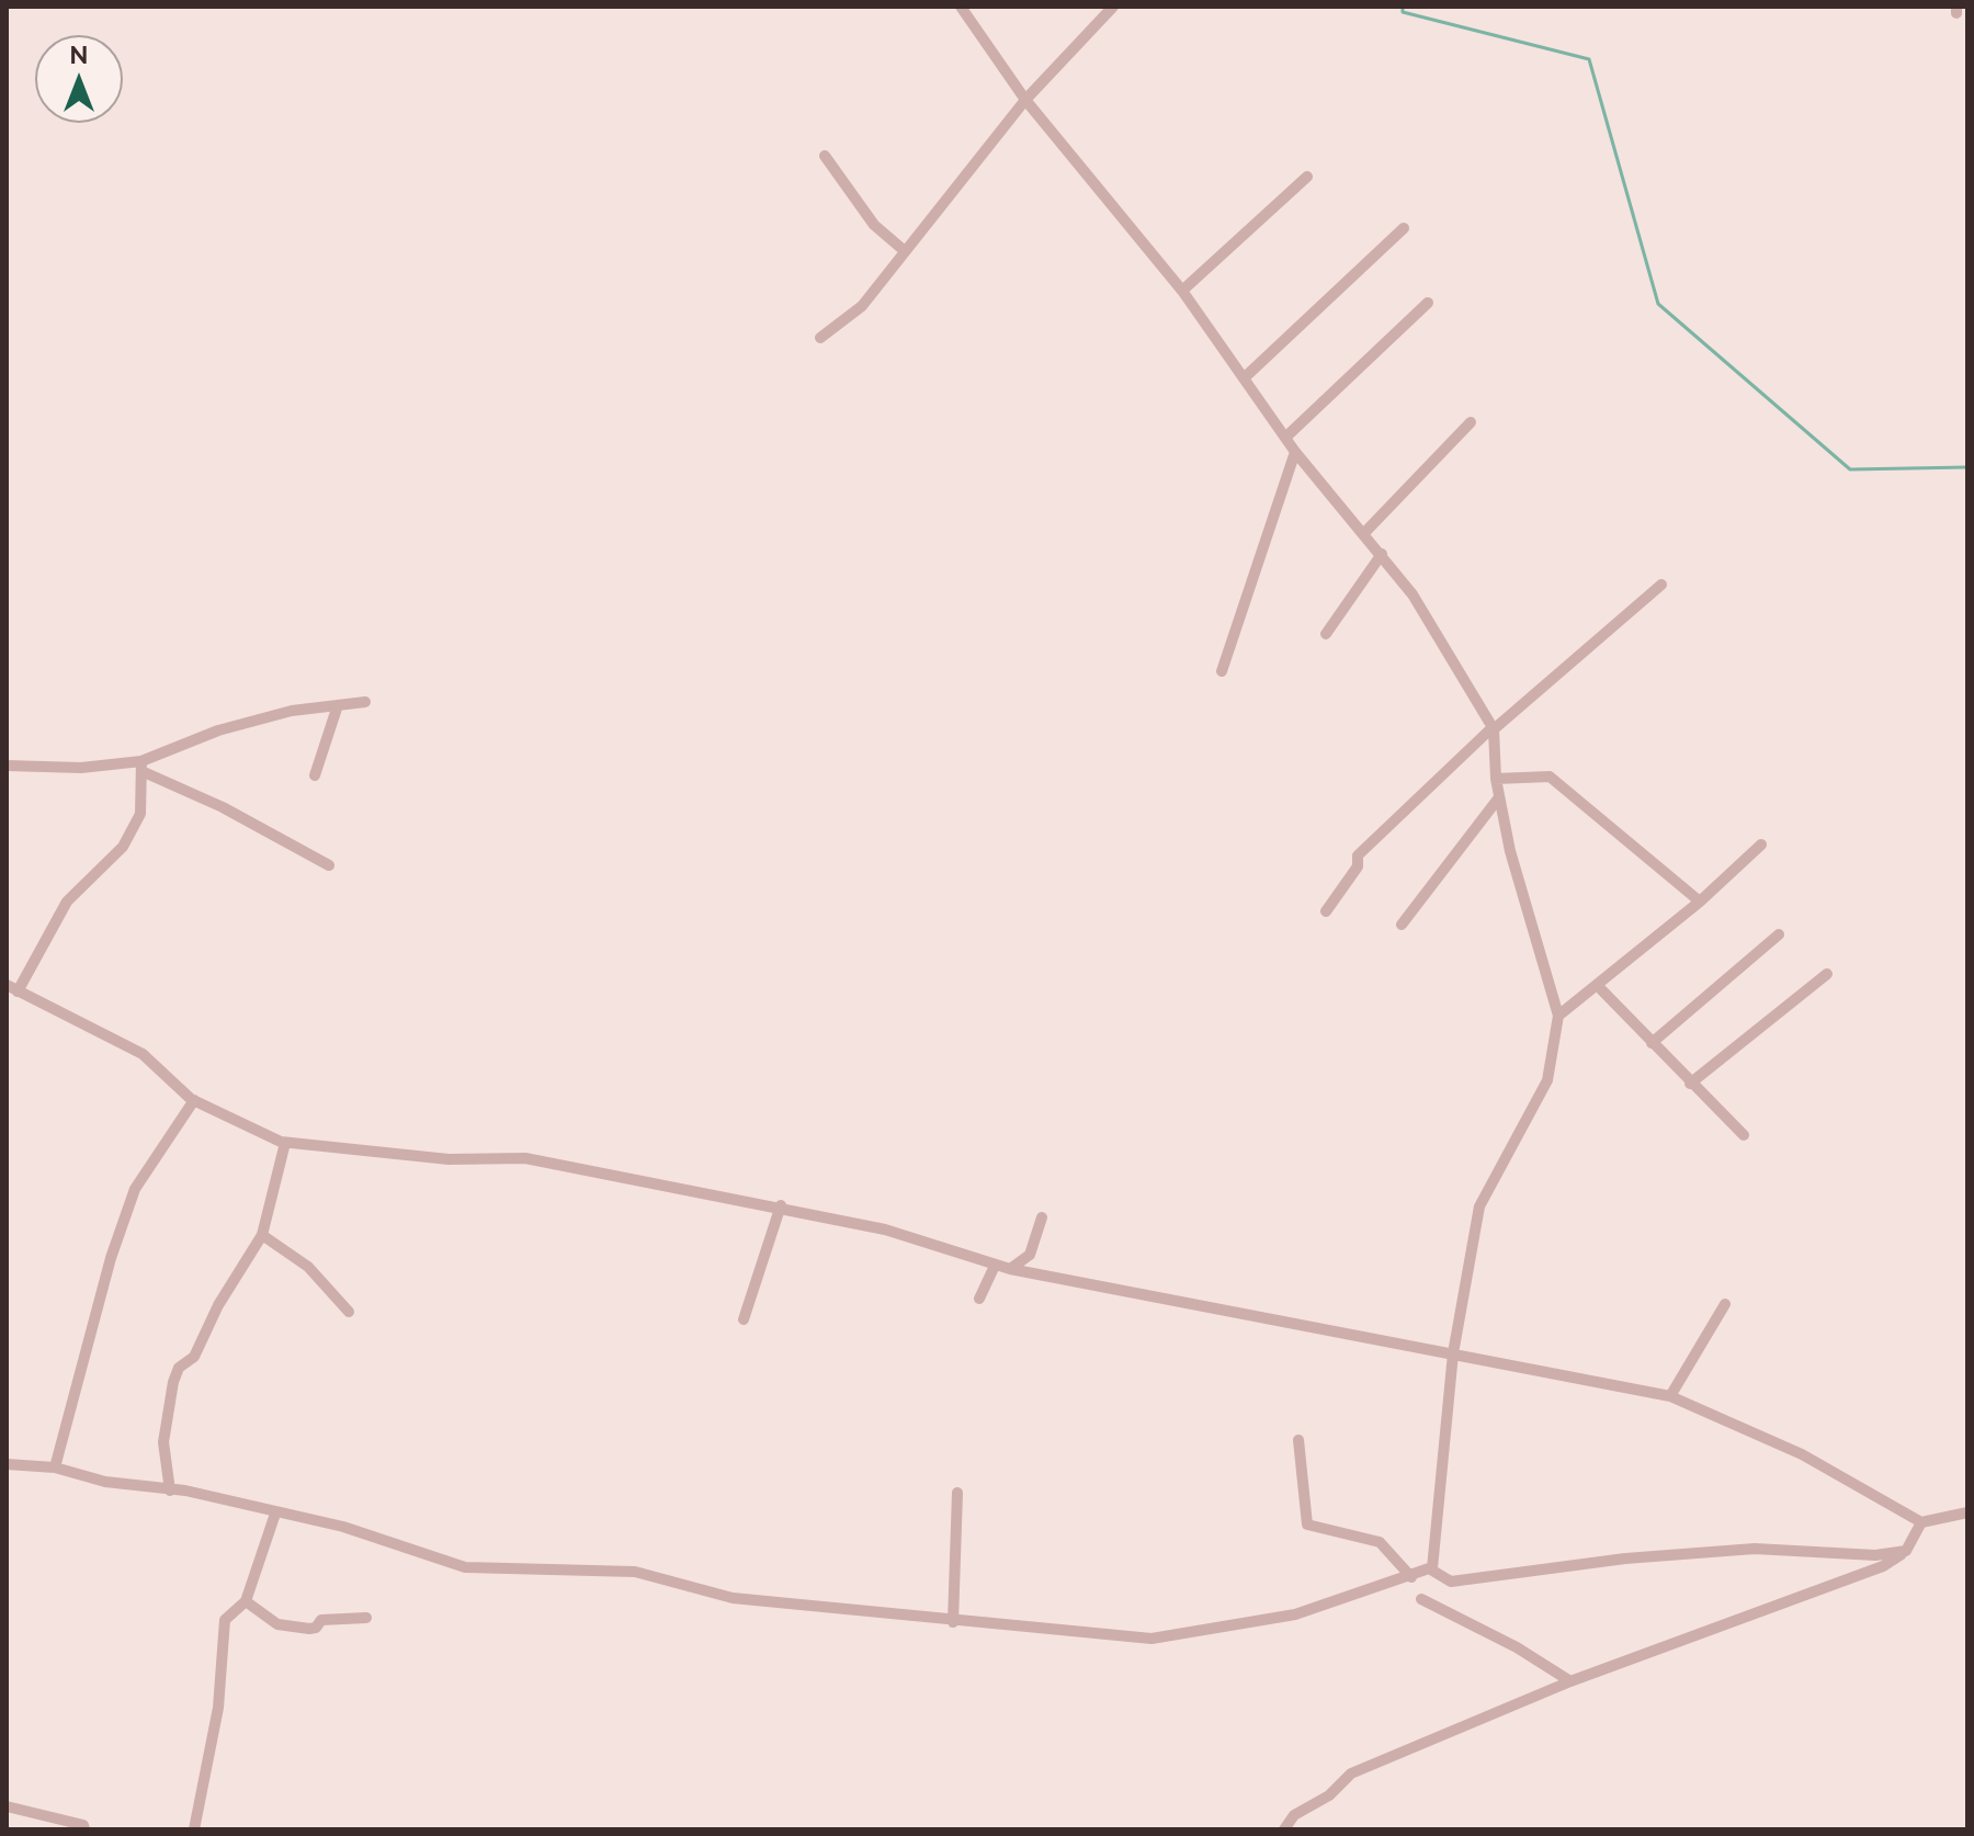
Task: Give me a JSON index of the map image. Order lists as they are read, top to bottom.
{
  "north": "top"
}
